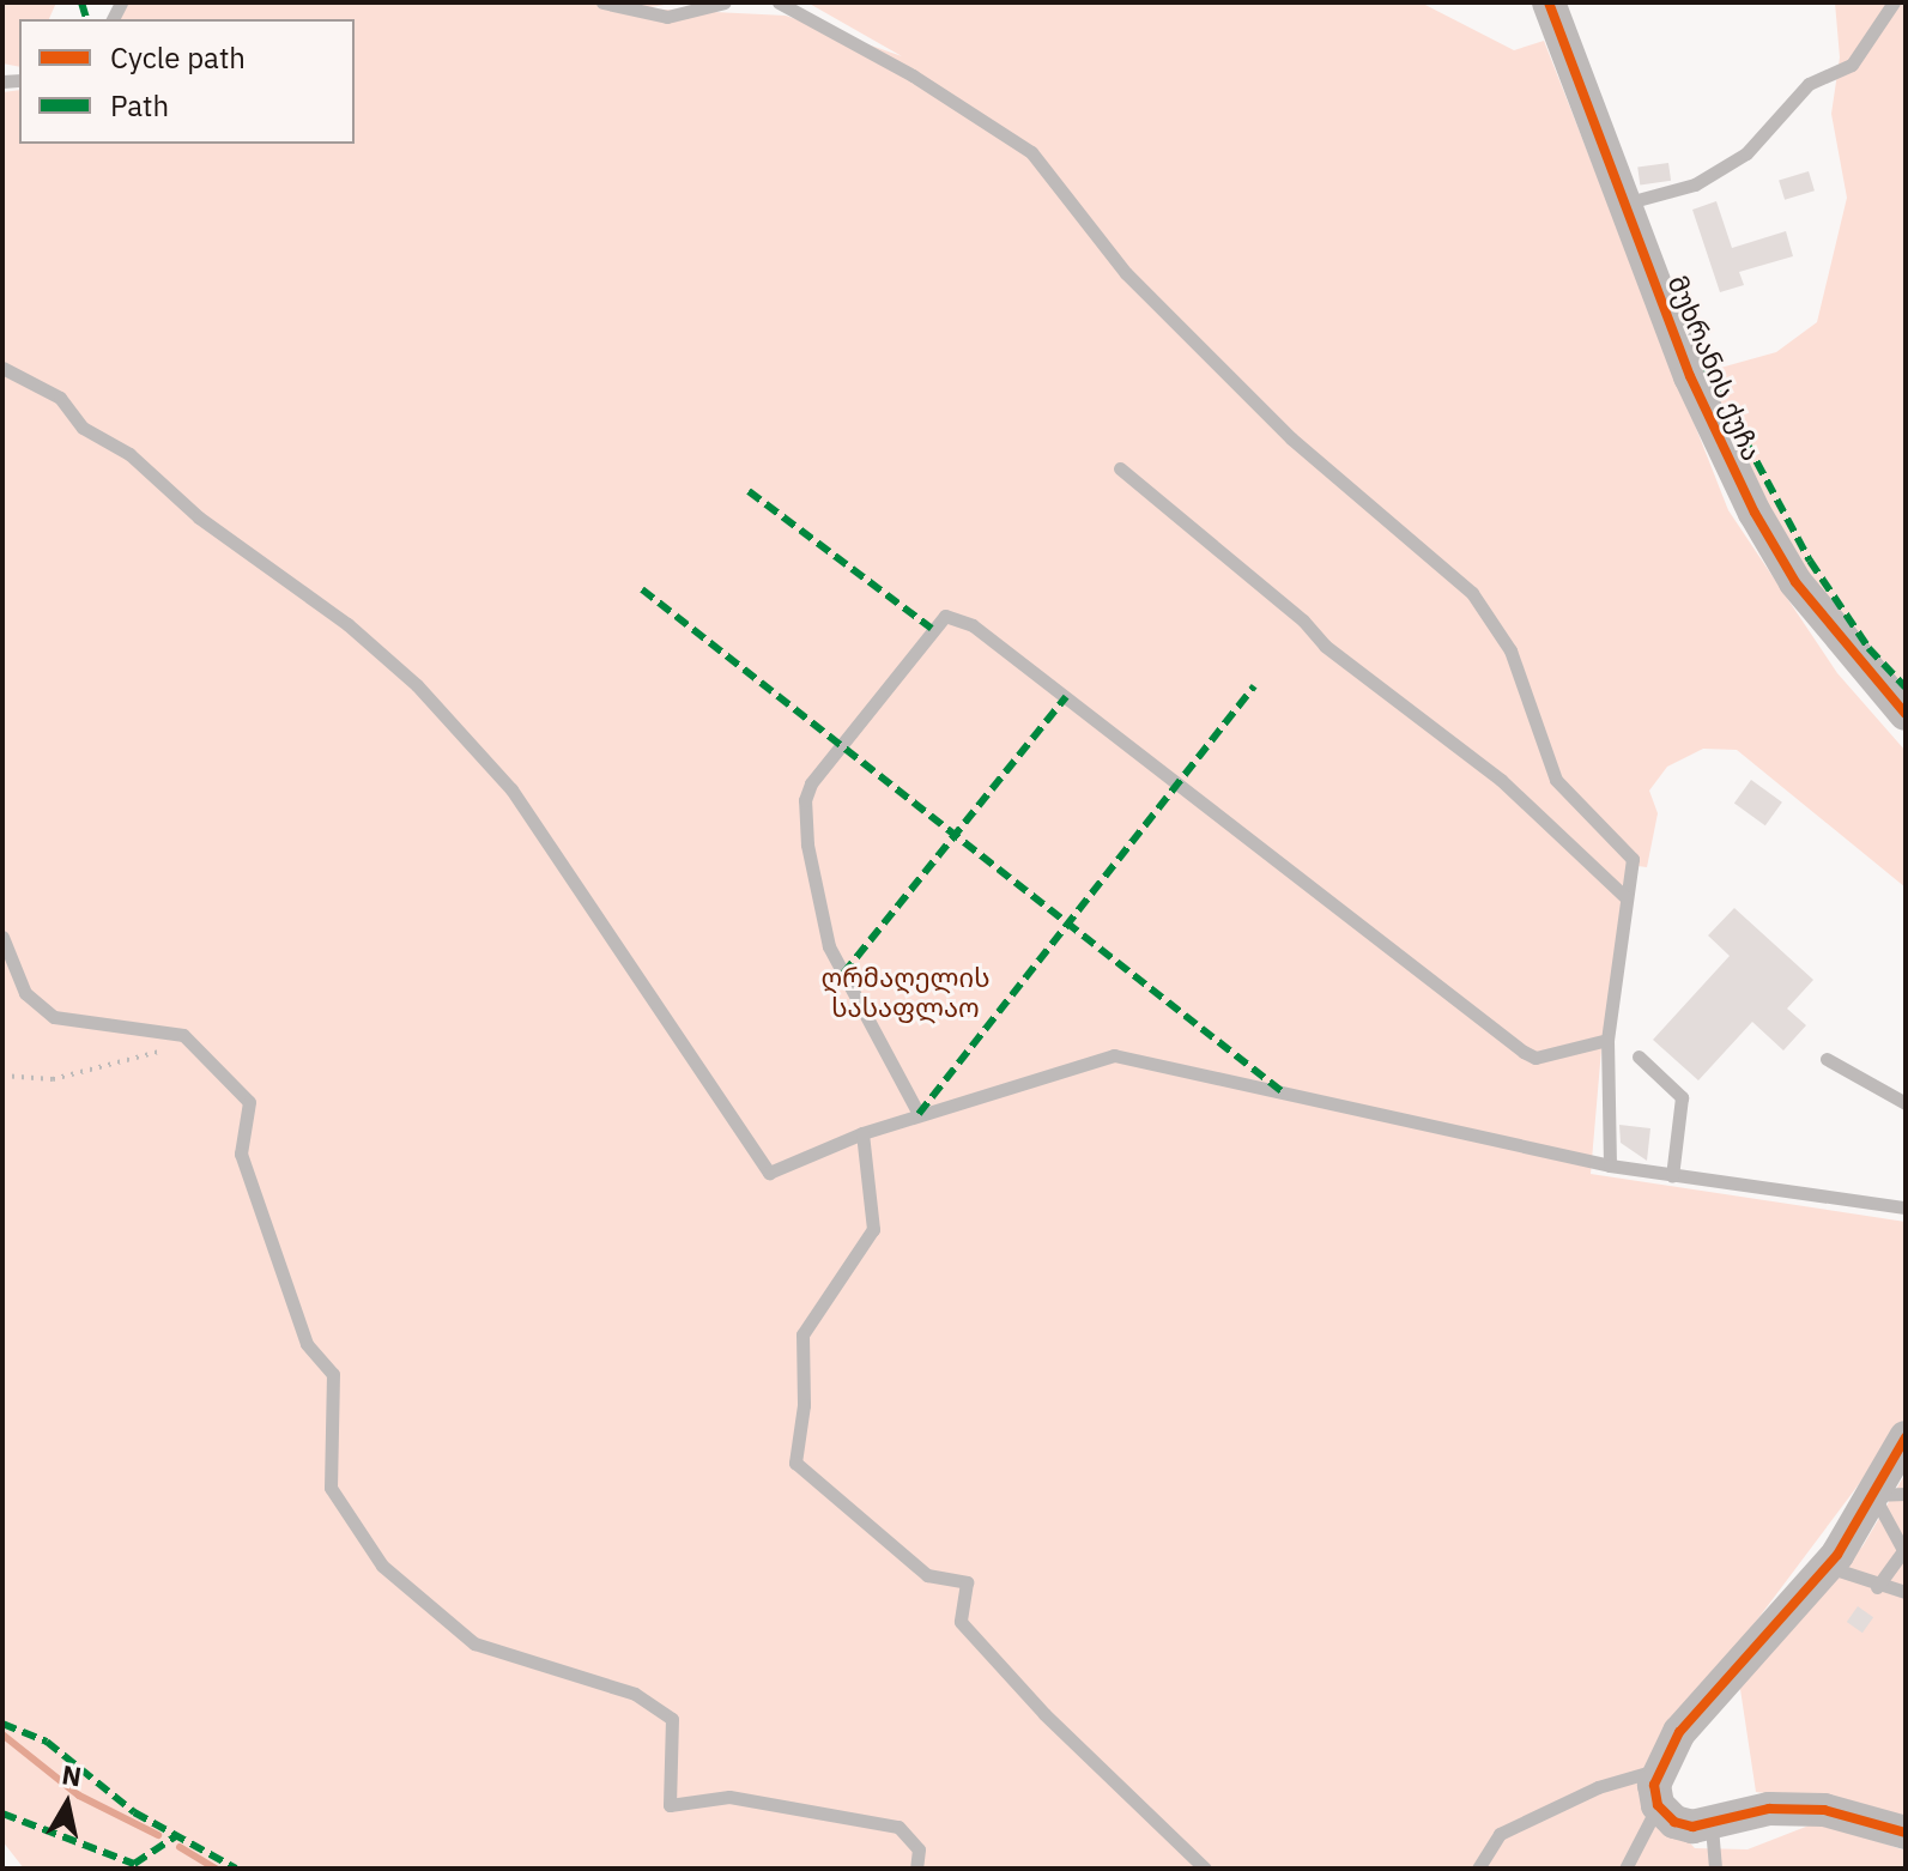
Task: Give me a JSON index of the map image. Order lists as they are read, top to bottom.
{
  "streets": {
    "street": ["მუხრანის ქუჩა"]
  },
  "parks": ["ღრმაღელის სასაფლაო"],
  "legend": ["Cycle path", "Path"],
  "north": "top"
}
